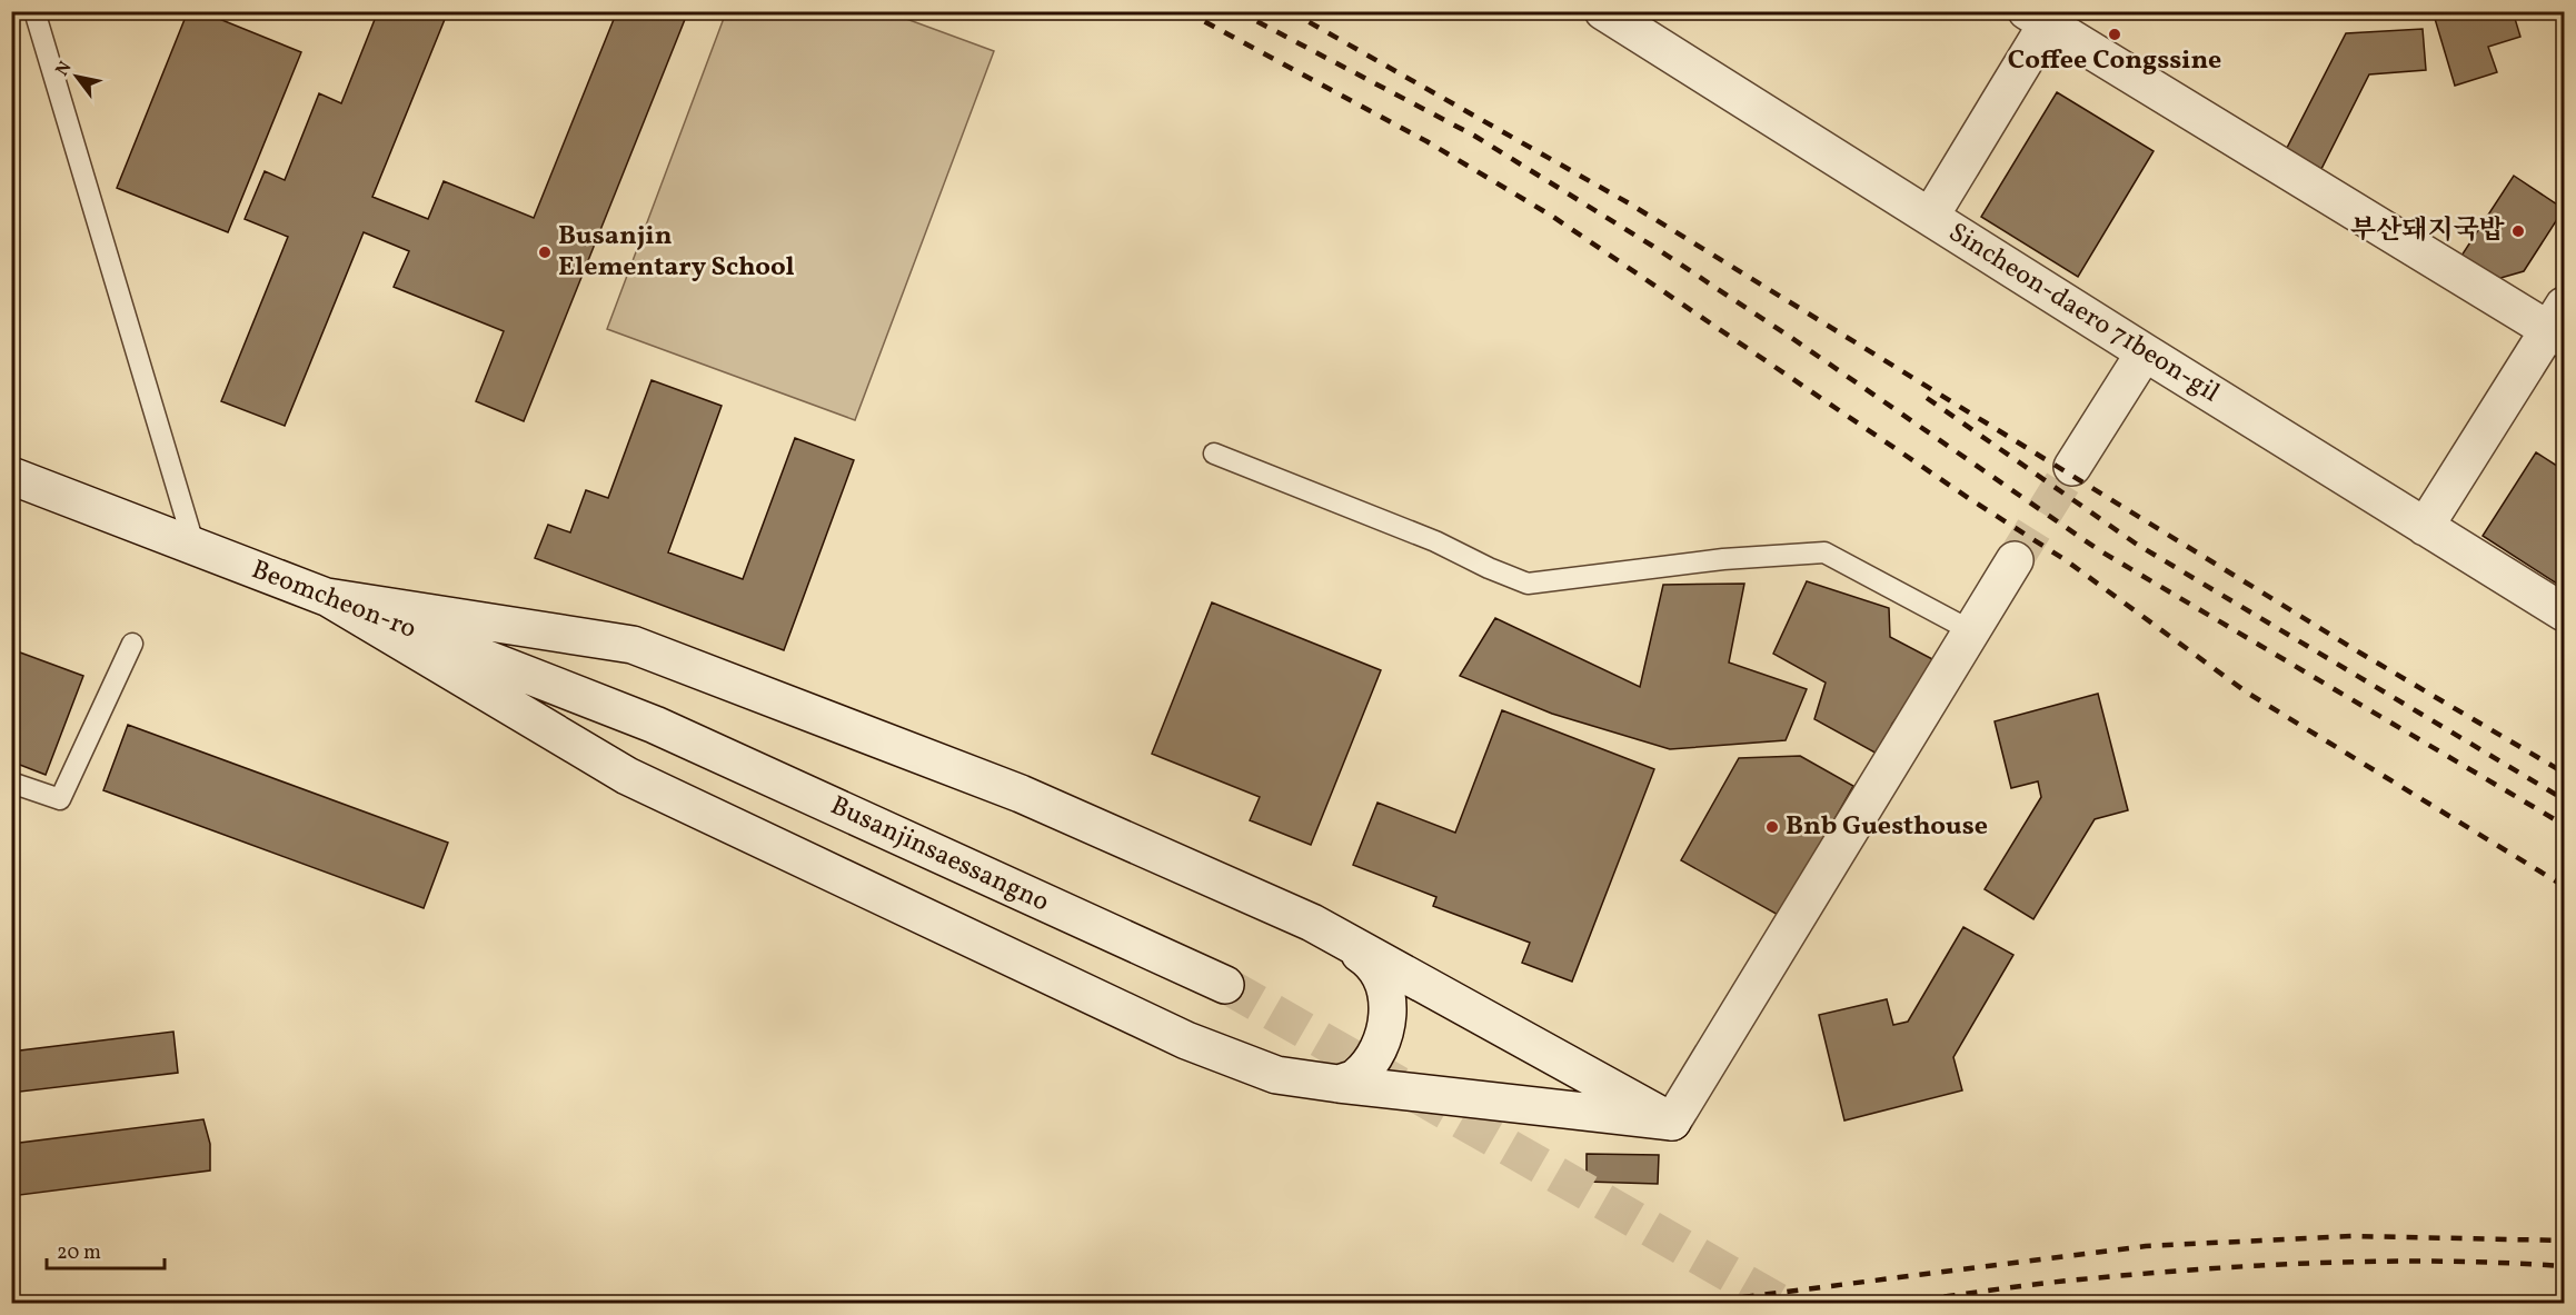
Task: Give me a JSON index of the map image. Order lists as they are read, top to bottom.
{
  "streets": {
    "main road": ["Sincheon-daero 71beon-gil", "Beomcheon-ro"]
  },
  "places": [
    "Coffee Congssine",
    "부산돼지국밥",
    "Busanjin Elementary School",
    "Bnb Guesthouse"
  ],
  "scale_bar": "20 m",
  "north": "top left"
}
